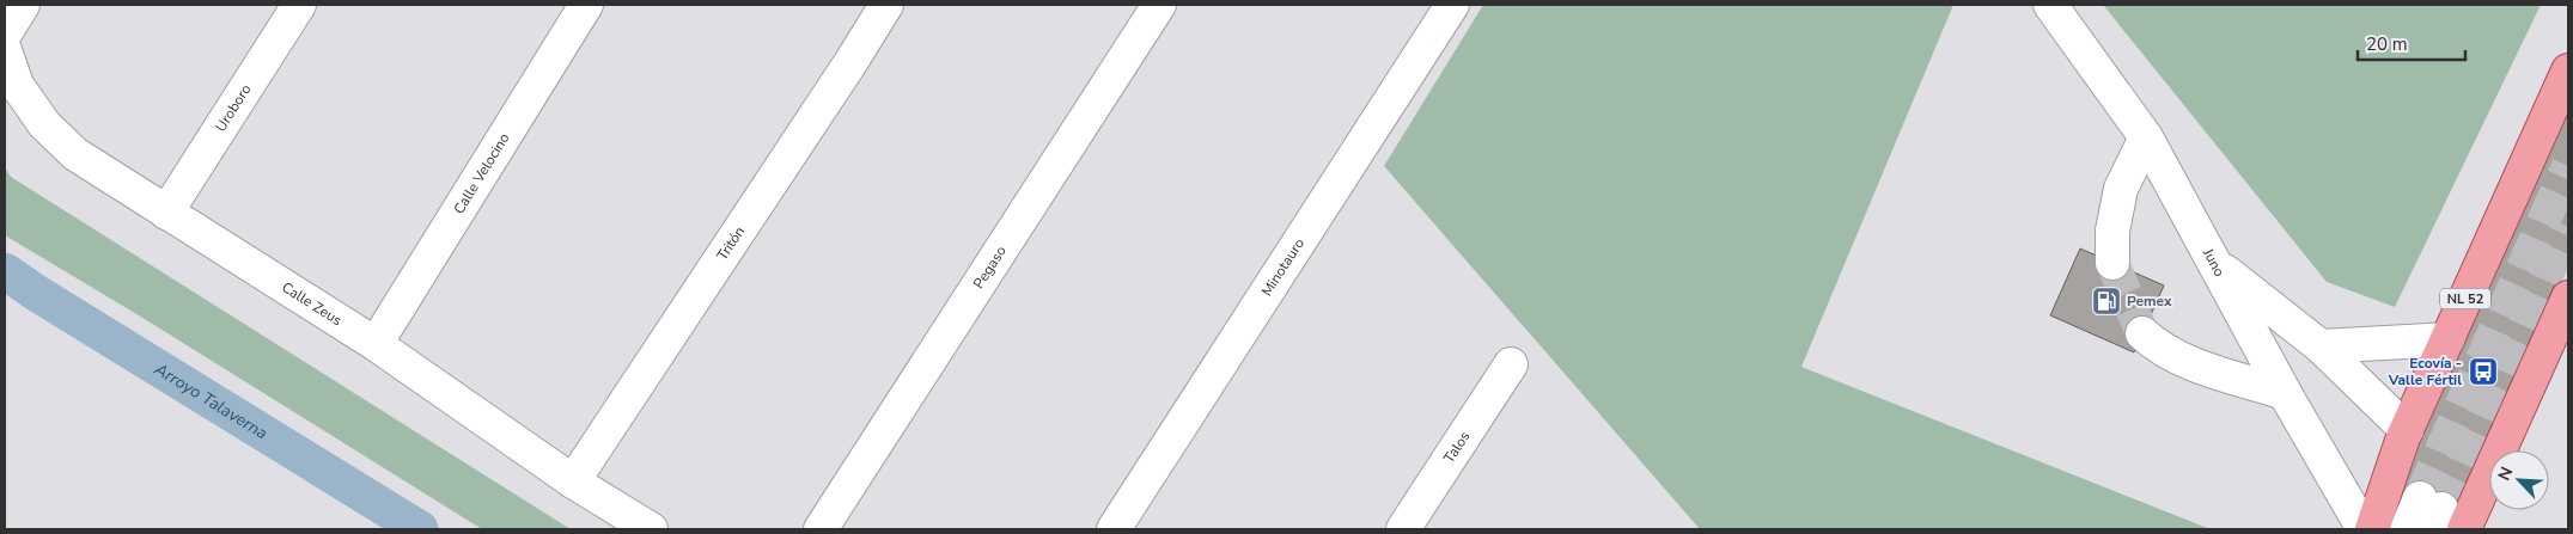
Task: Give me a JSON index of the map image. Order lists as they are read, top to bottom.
{
  "streets": {
    "main road": ["NL 52"],
    "street": [
      "Uroboro",
      "Calle Velocino",
      "Tritón",
      "Juno",
      "Pegaso",
      "Minotauro",
      "Calle Zeus",
      "Talos"
    ]
  },
  "crossings": [
    ["Uroboro", "Calle Zeus"],
    ["Calle Velocino", "Calle Zeus"],
    ["Tritón", "Calle Zeus"]
  ],
  "water": ["Arroyo Talaverna"],
  "places": {
    "fuel station": ["Pemex"],
    "bus stop": ["Ecovía - Valle Fértil"]
  },
  "scale_bar": "20 m",
  "north": "top left"
}
